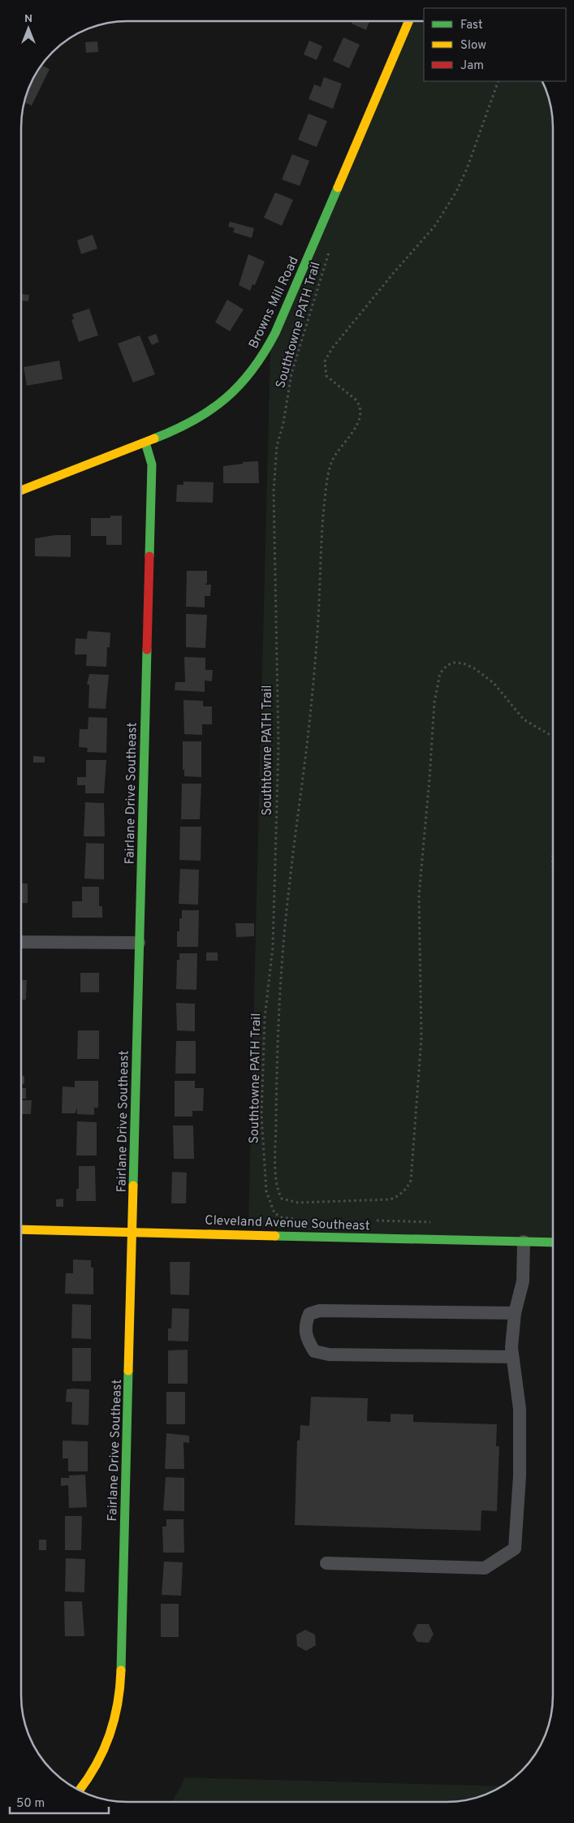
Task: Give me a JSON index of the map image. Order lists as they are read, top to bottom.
{
  "streets": {
    "street": ["Browns Mill Road", "Fairlane Drive Southeast", "Cleveland Avenue Southeast"],
    "path": ["Southtowne PATH Trail"]
  },
  "crossings": [
    ["Browns Mill Road", "Fairlane Drive Southeast"],
    ["Fairlane Drive Southeast", "Cleveland Avenue Southeast"]
  ],
  "legend": ["Fast", "Slow", "Jam"],
  "scale_bar": "50 m",
  "north": "top"
}
